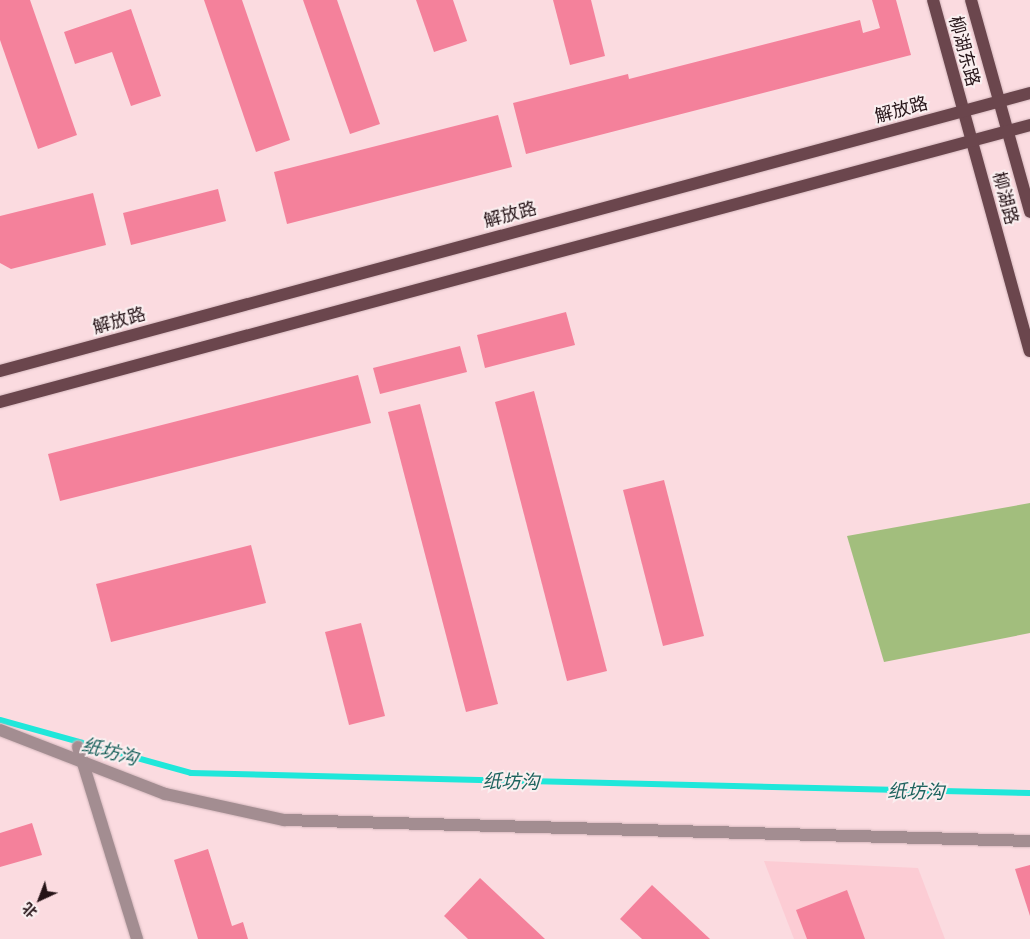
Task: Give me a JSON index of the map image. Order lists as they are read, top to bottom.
{
  "streets": {
    "main road": ["柳湖东路", "解放路", "柳湖路"]
  },
  "crossings": [
    ["柳湖东路", "解放路"],
    ["柳湖东路", "柳湖路"],
    ["解放路", "柳湖路"]
  ],
  "water": ["纸坊沟"],
  "north": "bottom left"
}
